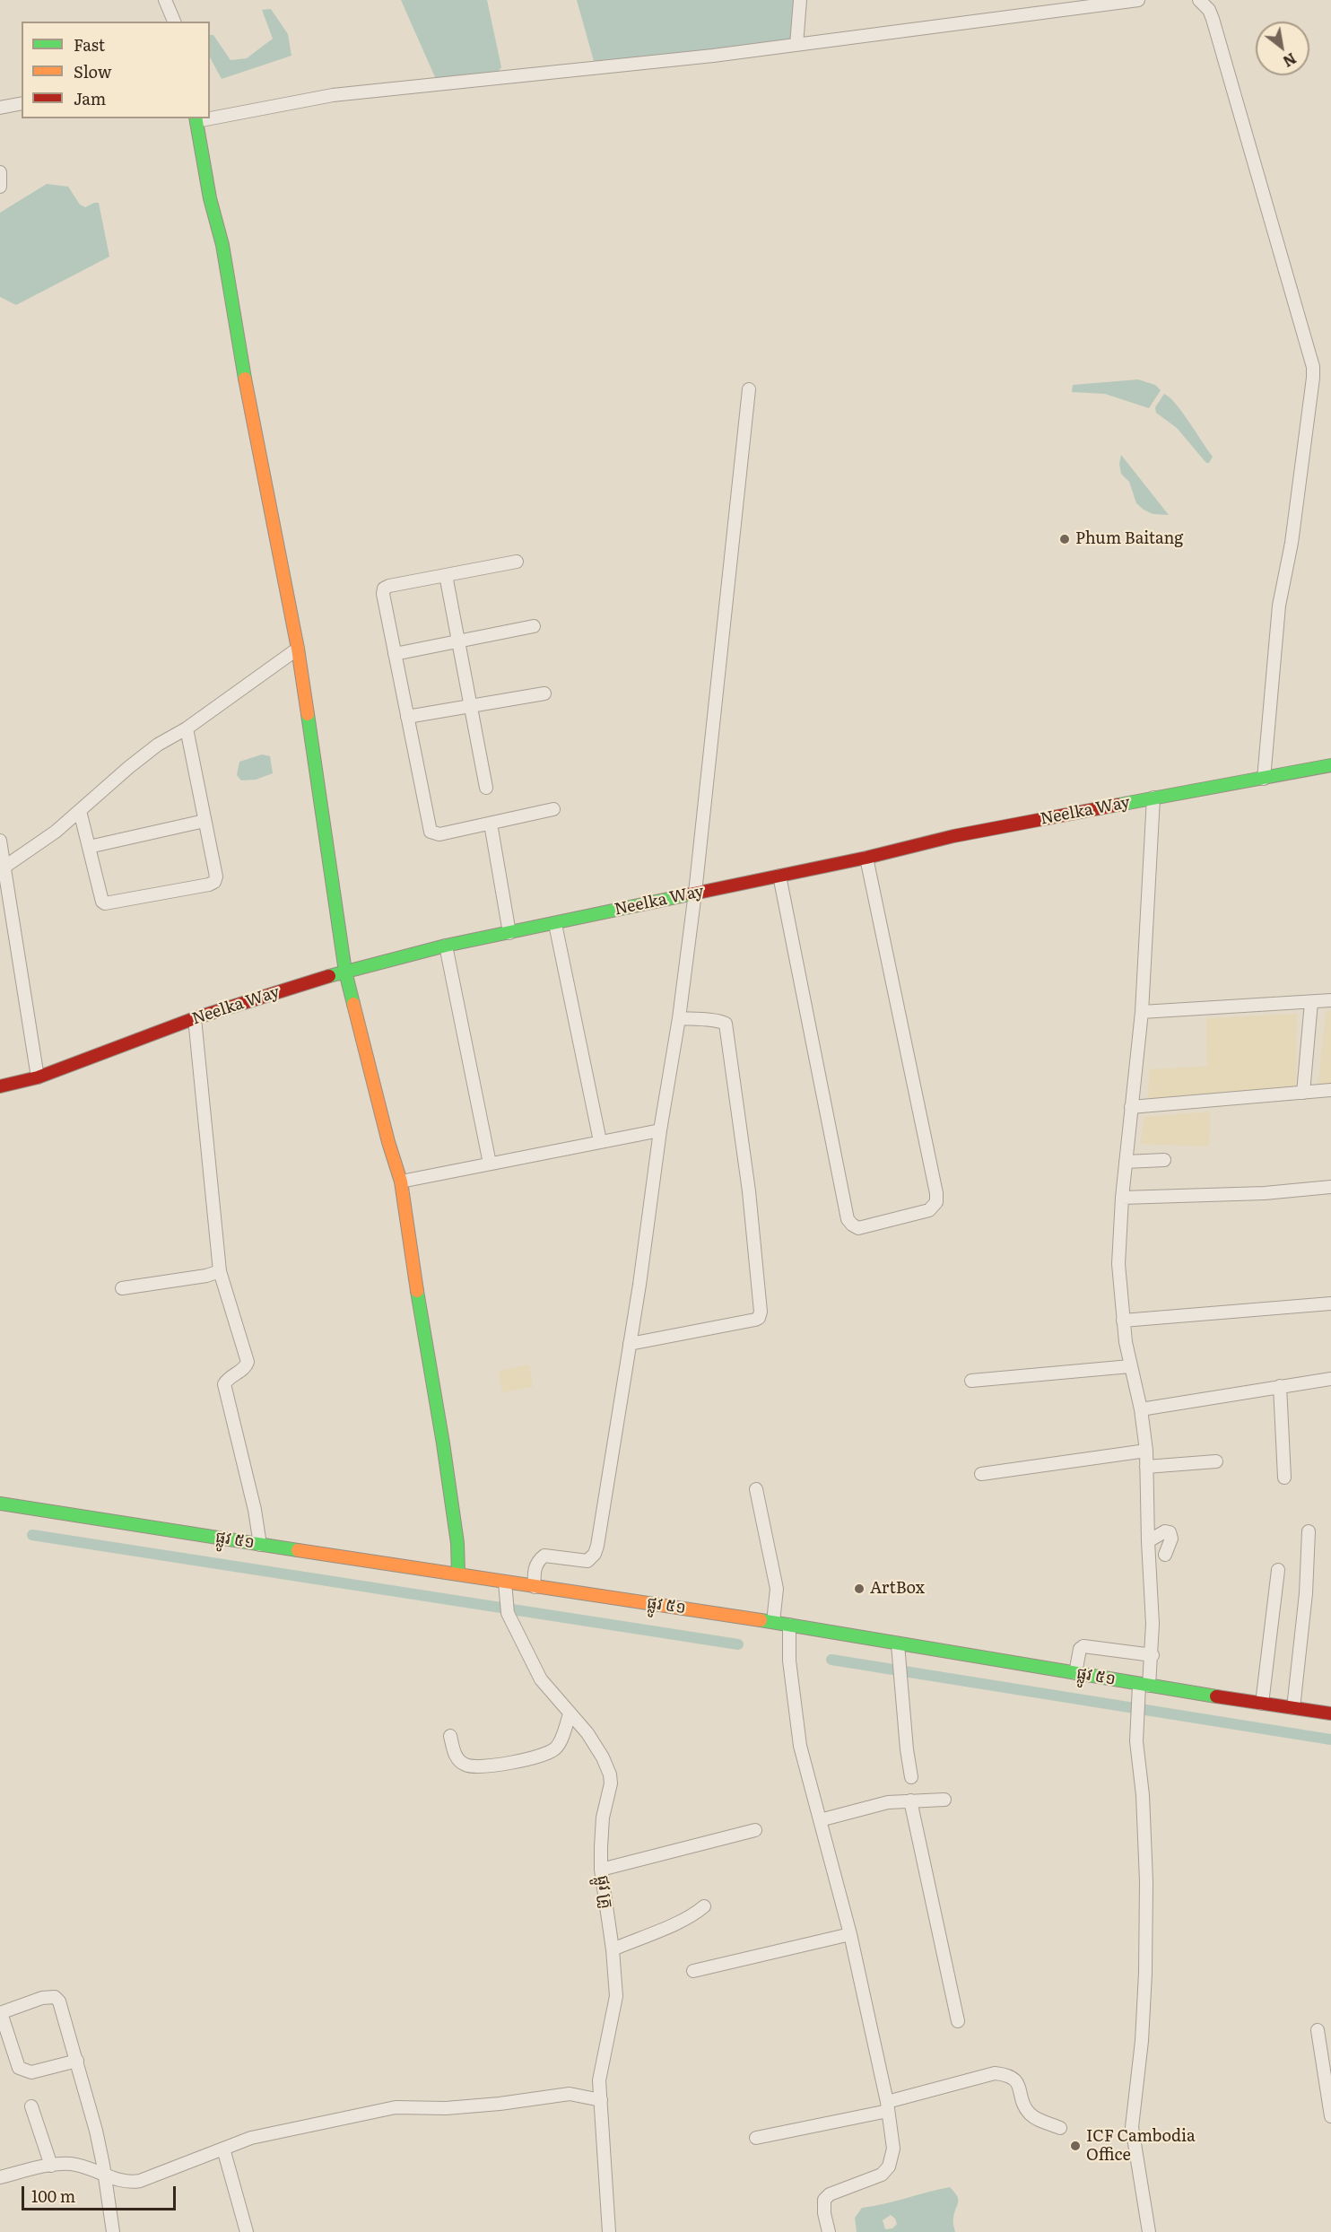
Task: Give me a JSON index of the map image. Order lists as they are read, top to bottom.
{
  "streets": {
    "street": ["Neelka Way", "ផ្លូវ ៥១", "ផ្លូវ គ្រូ"]
  },
  "crossings": [
    ["ផ្លូវ ៥១", "ផ្លូវ គ្រូ"]
  ],
  "places": ["Phum Baitang", "ArtBox", "ICF Cambodia Office"],
  "legend": ["Fast", "Slow", "Jam"],
  "scale_bar": "100 m",
  "north": "bottom right"
}
